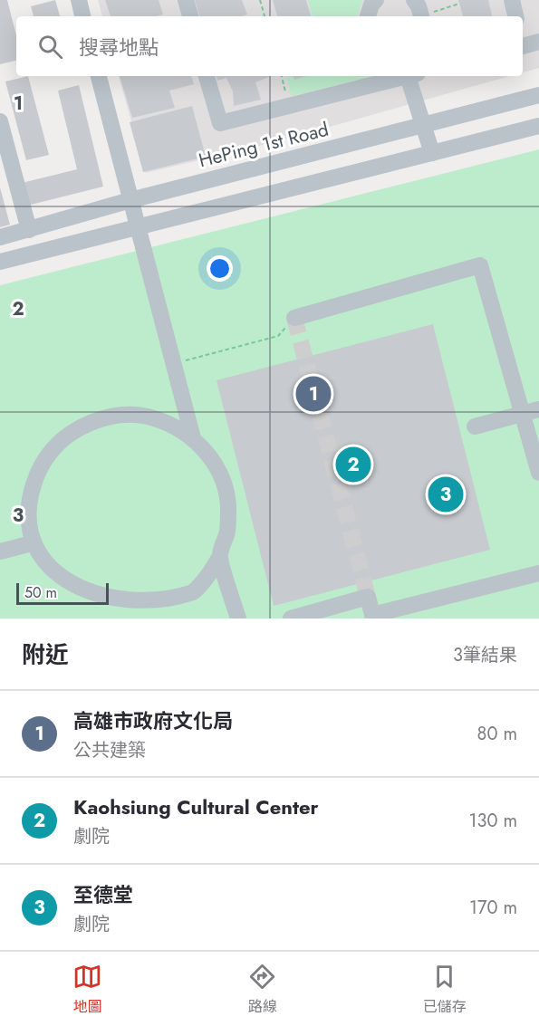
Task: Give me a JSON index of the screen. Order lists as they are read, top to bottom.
{
  "streets": {
    "street": ["HePing 1st Road"]
  },
  "scale_bar": "50 m",
  "page": {
    "search": "搜尋地點",
    "pins": ["1", "2", "3"],
    "scale": "50 m",
    "heading": ["附近", "3筆結果"],
    "list": [
      {
        "mark": "1",
        "name": "高雄市政府文化局",
        "note": "公共建築",
        "value": "80 m"
      },
      {
        "mark": "2",
        "name": "Kaohsiung Cultural Center",
        "note": "劇院",
        "value": "130 m"
      },
      {
        "mark": "3",
        "name": "至德堂",
        "note": "劇院",
        "value": "170 m"
      }
    ],
    "nav": ["地圖", "路線", "已儲存"]
  },
  "grid": {
    "rows": ["1", "2", "3"]
  }
}
